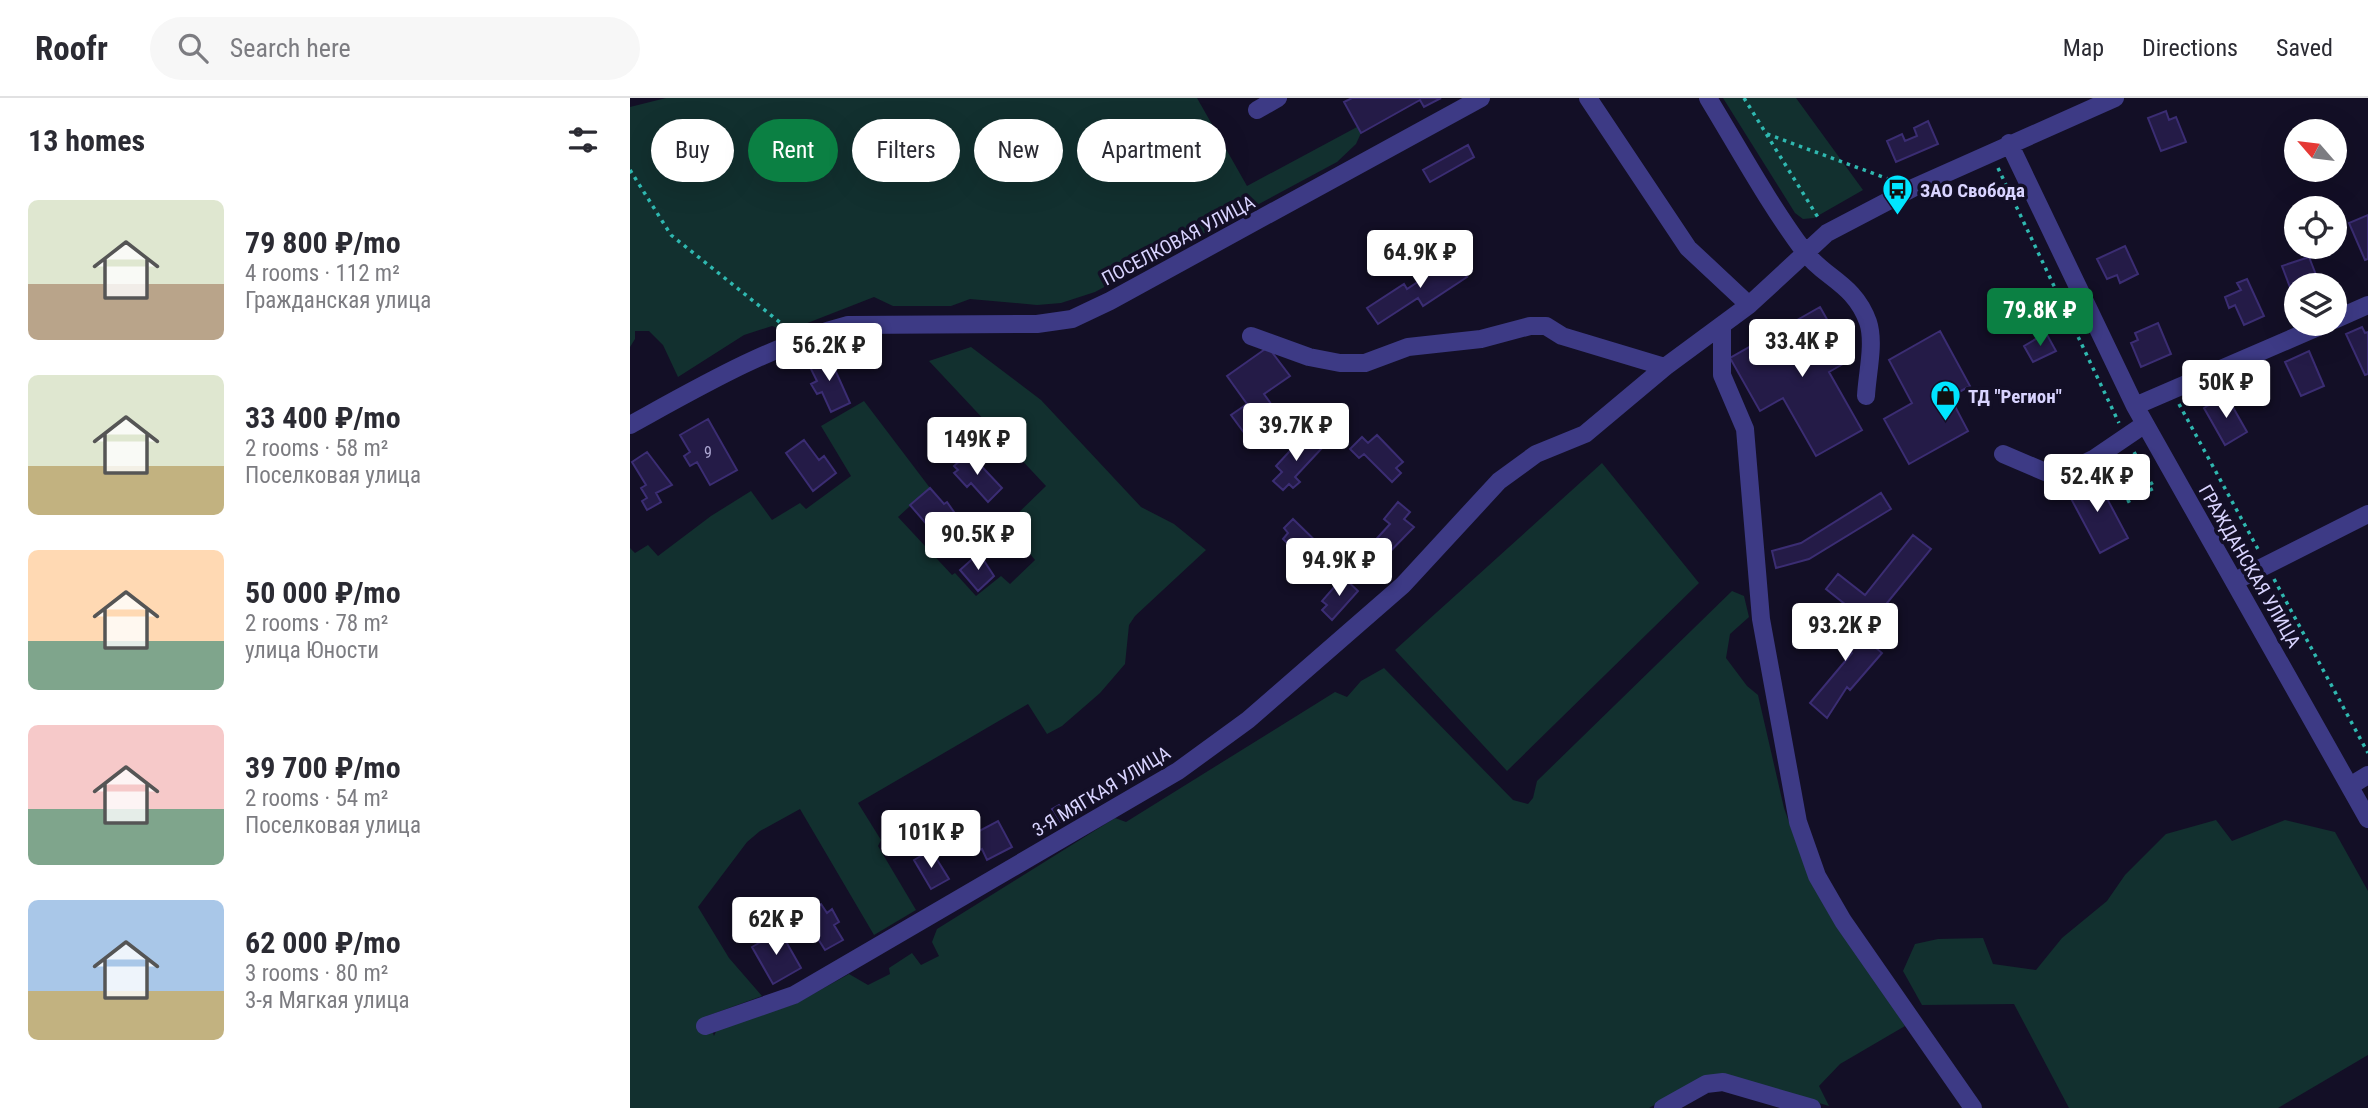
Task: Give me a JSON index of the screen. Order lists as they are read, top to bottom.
{
  "streets": {
    "street": ["ПОСЕЛКОВАЯ УЛИЦА", "ГРАЖДАНСКАЯ УЛИЦА", "3-Я МЯГКАЯ УЛИЦА"]
  },
  "places": {
    "bus stop": ["ЗАО Свобода"],
    "shop": ["ТД \"Регион\""]
  },
  "house_numbers": ["9"],
  "north": "top left",
  "page": {
    "header": "Roofr",
    "search": "Search here",
    "nav": ["Map", "Directions", "Saved"],
    "heading": "13 homes",
    "chip": [
      "Buy",
      "Rent",
      "Filters",
      "New",
      "Apartment"
    ],
    "list": [
      {
        "name": "79 800 ₽/mo",
        "note": "4 rooms · 112 m² · Гражданская улица"
      },
      {
        "name": "33 400 ₽/mo",
        "note": "2 rooms · 58 m² · Поселковая улица"
      },
      {
        "name": "50 000 ₽/mo",
        "note": "2 rooms · 78 m² · улица Юности"
      },
      {
        "name": "39 700 ₽/mo",
        "note": "2 rooms · 54 m² · Поселковая улица"
      },
      {
        "name": "62 000 ₽/mo",
        "note": "3 rooms · 80 m² · 3-я Мягкая улица"
      }
    ],
    "price": [
      "64.9K ₽",
      "79.8K ₽",
      "33.4K ₽",
      "56.2K ₽",
      "50K ₽",
      "39.7K ₽",
      "149K ₽",
      "52.4K ₽",
      "90.5K ₽",
      "94.9K ₽",
      "93.2K ₽",
      "101K ₽",
      "62K ₽"
    ]
  }
}
